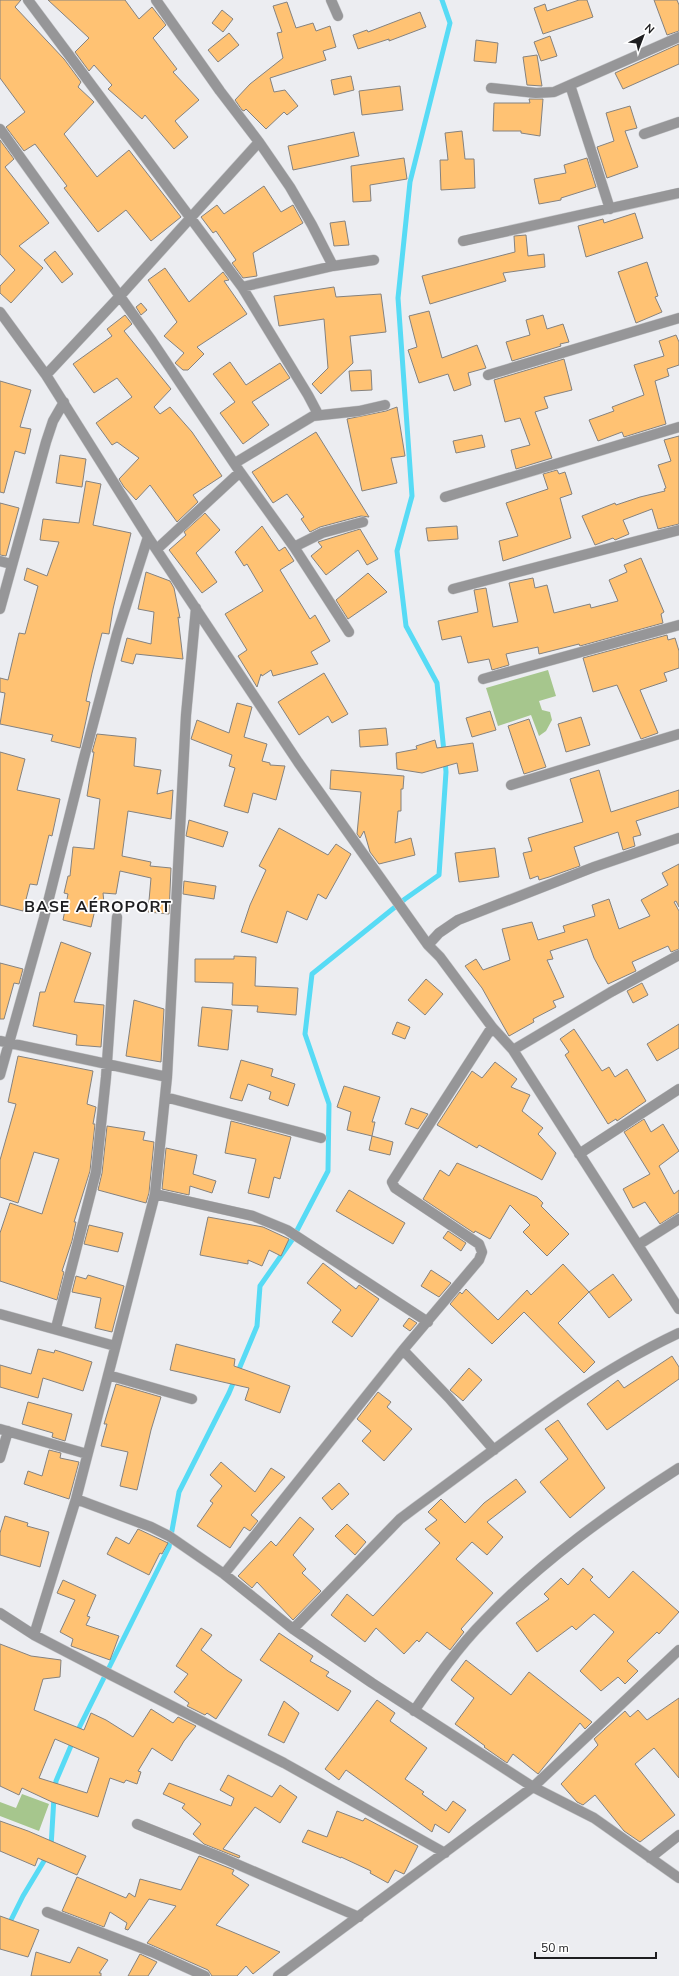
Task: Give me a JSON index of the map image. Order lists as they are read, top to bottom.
{
  "districts": ["BASE AÉROPORT"],
  "scale_bar": "50 m",
  "north": "top right"
}
